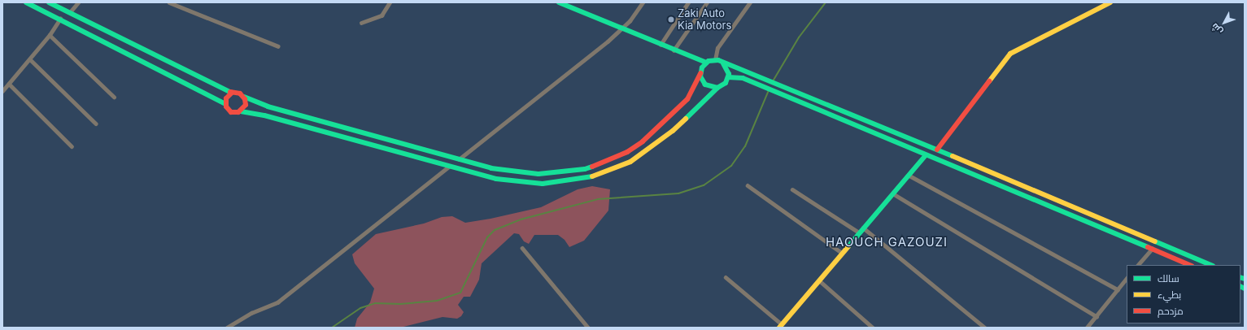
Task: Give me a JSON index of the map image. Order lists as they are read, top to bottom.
{
  "districts": ["HAOUCH GAZOUZI"],
  "places": ["Zaki Auto Kia Motors"],
  "legend": ["سالك", "بطيء", "مزدحم"],
  "north": "bottom left"
}
